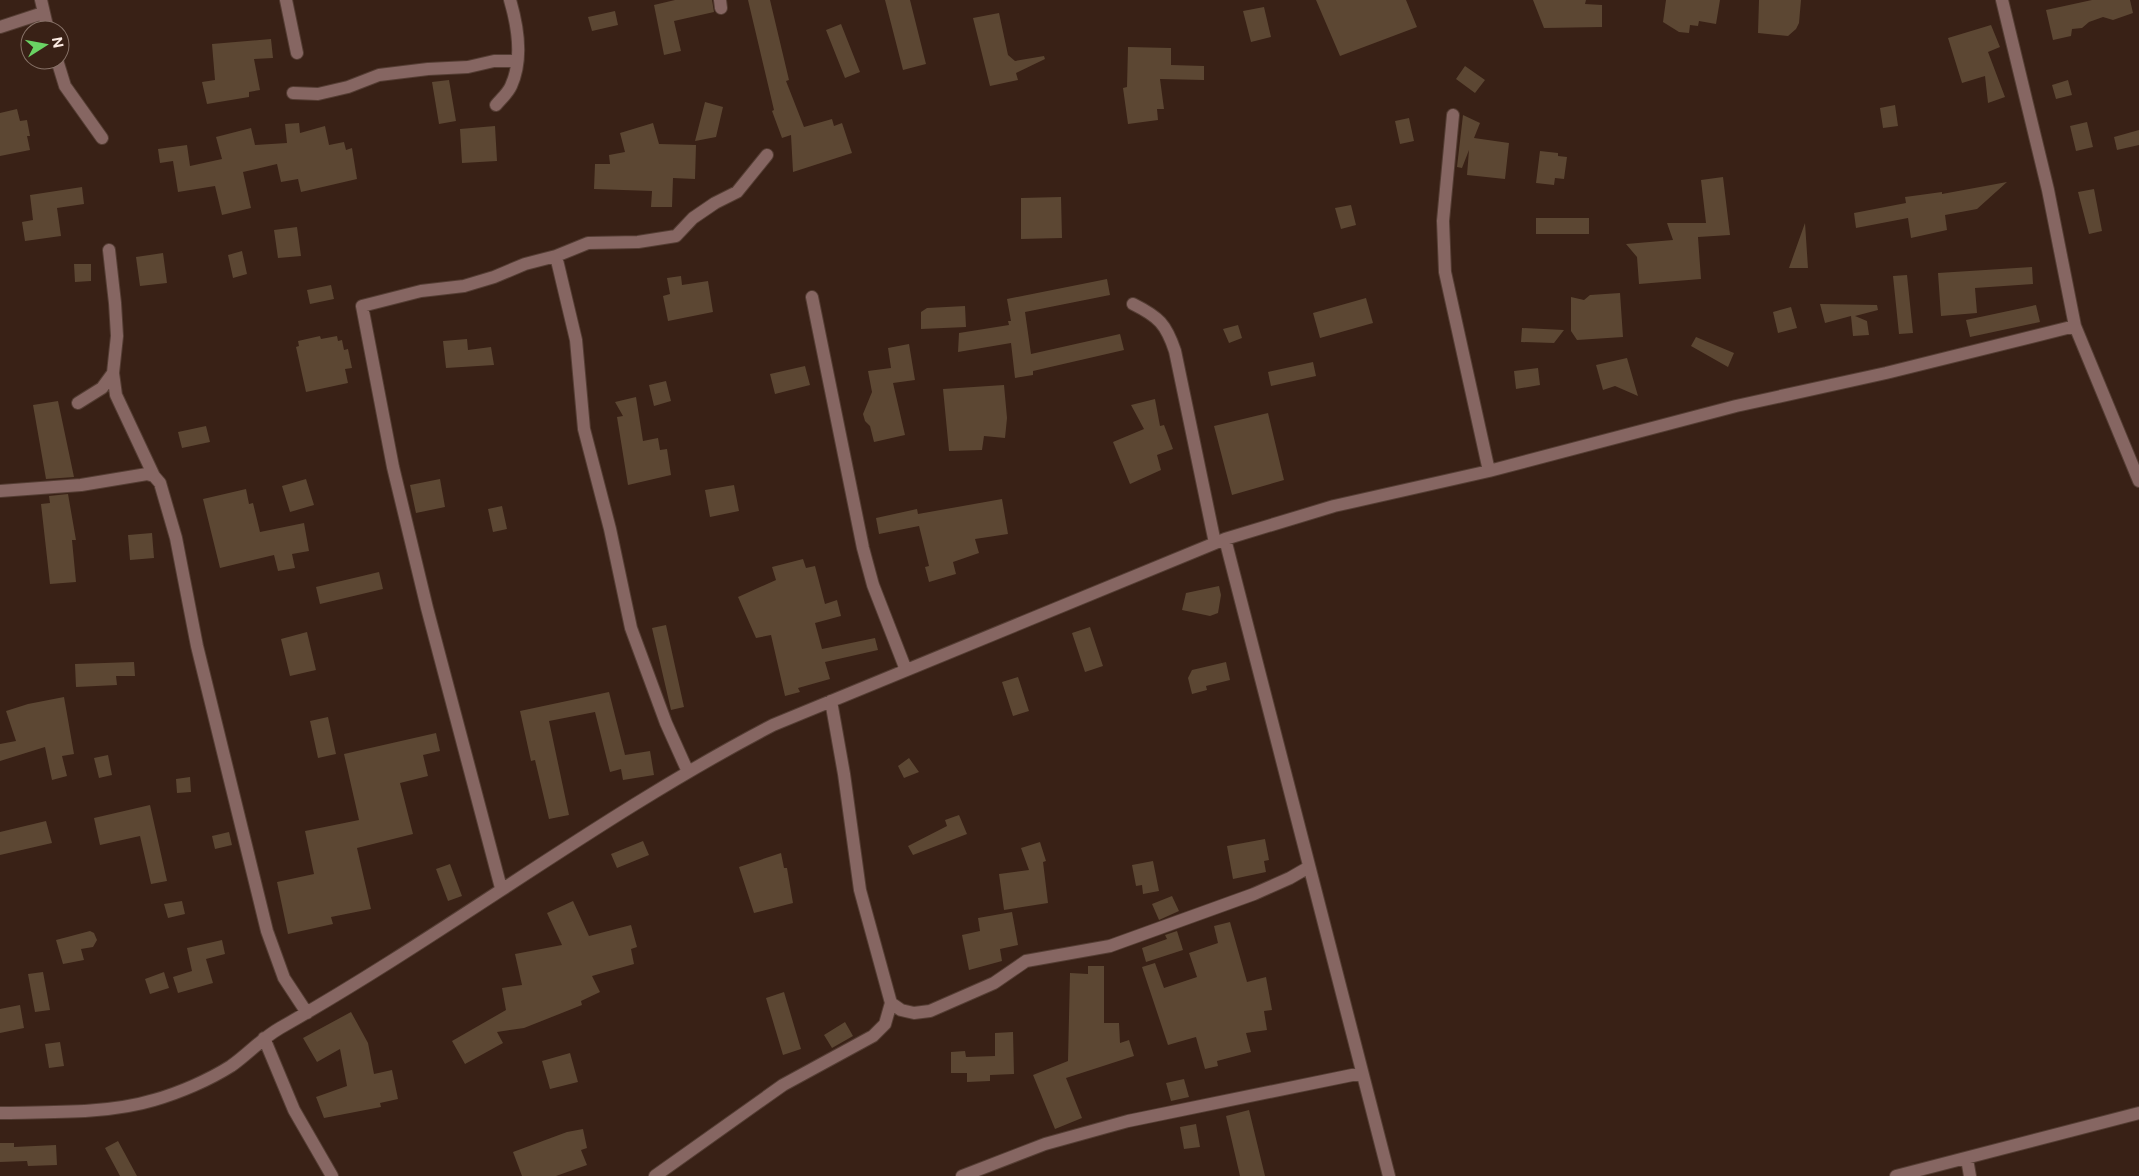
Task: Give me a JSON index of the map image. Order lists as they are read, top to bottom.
{
  "north": "right"
}
